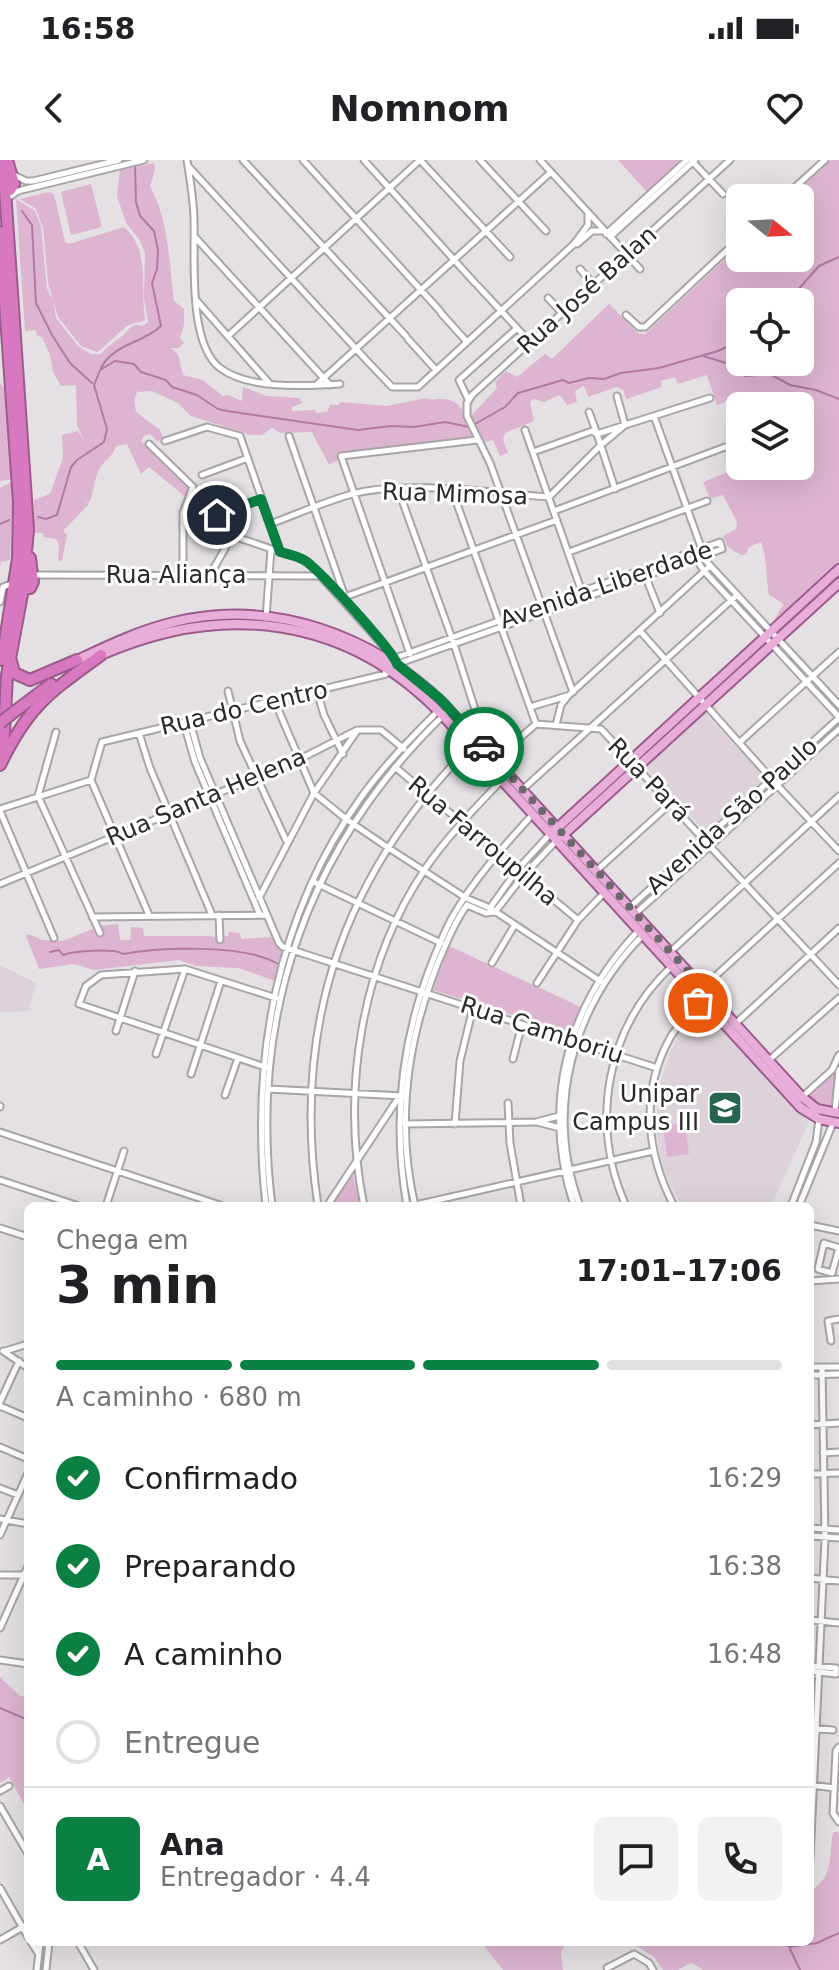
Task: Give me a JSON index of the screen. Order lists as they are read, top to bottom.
{
  "streets": {
    "street": [
      "Rua José Balan",
      "Rua Mimosa",
      "Rua Aliança",
      "Avenida Liberdade",
      "Rua do Centro",
      "Rua Pará",
      "Rua Santa Helena",
      "Avenida São Paulo",
      "Rua Farroupilha",
      "Rua Camboriu"
    ]
  },
  "crossings": [
    ["Avenida Liberdade", "Rua do Centro"],
    ["Rua Pará", "Avenida São Paulo"]
  ],
  "places": {
    "school or university": ["Unipar Campus III"]
  },
  "north": "right",
  "page": {
    "status": "16:58",
    "header": "Nomnom",
    "heading": ["3 min", "Chega em", "17:01–17:06"],
    "panel": ["Ana", "Entregador · 4.4"],
    "bar": "A caminho · 680 m",
    "list": [
      ["Confirmado", "16:29"],
      ["Preparando", "16:38"],
      ["A caminho", "16:48"],
      "Entregue"
    ],
    "round": "A"
  }
}
